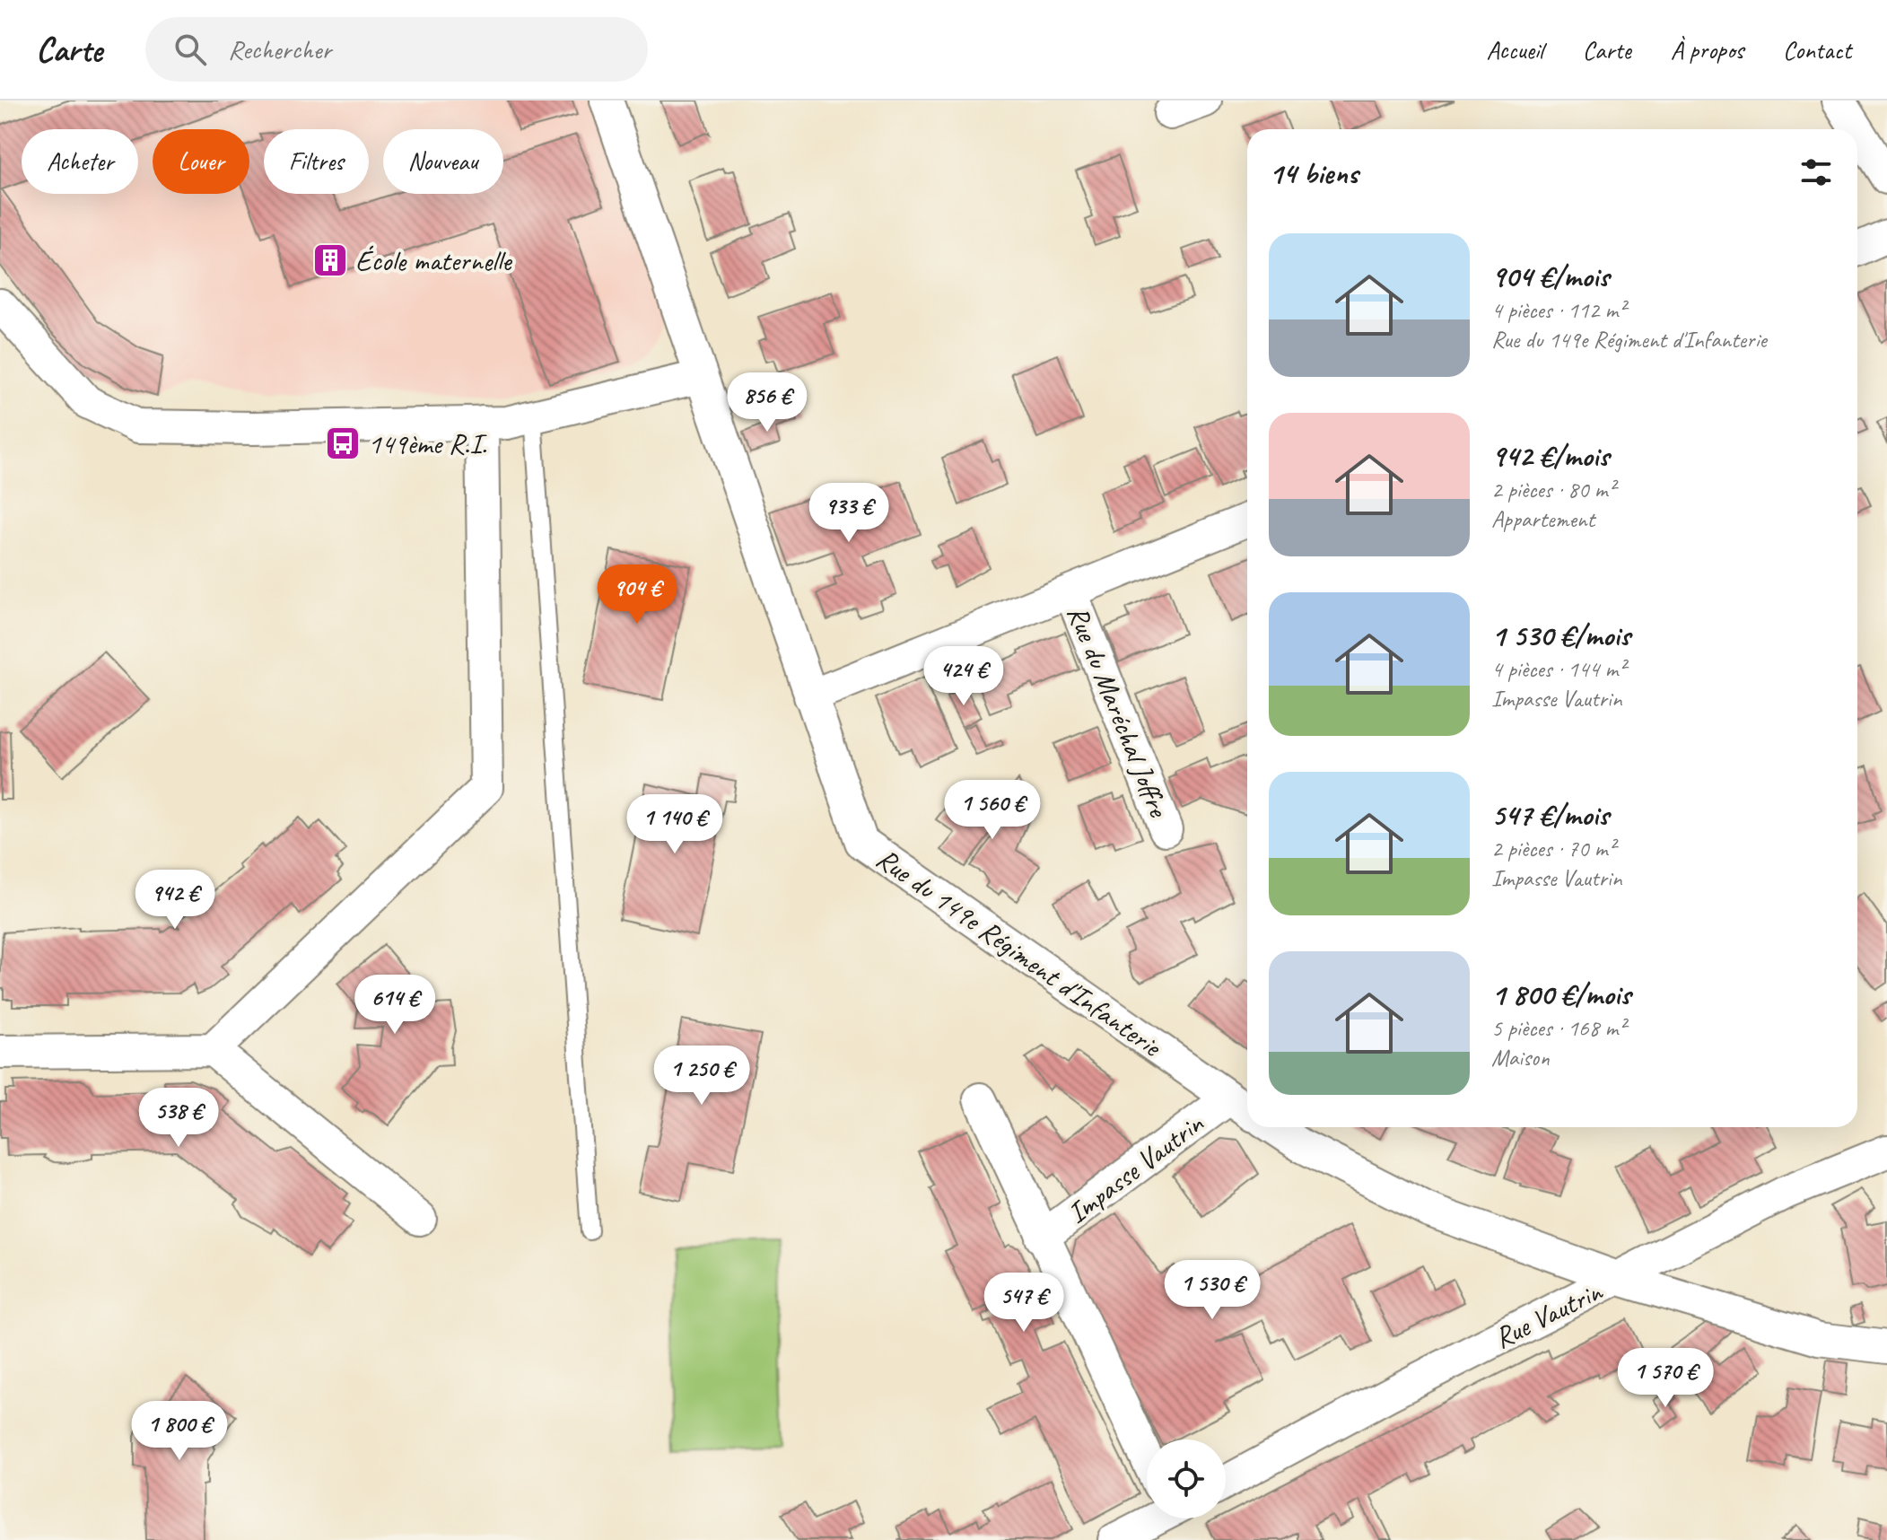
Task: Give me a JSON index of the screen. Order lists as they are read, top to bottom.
{
  "streets": {
    "street": [
      "Rue du Maréchal Joffre",
      "Rue du 149e Régiment d'Infanterie",
      "Impasse Vautrin",
      "Rue Vautrin"
    ]
  },
  "crossings": [
    ["Rue du Maréchal Joffre", "Rue du 149e Régiment d'Infanterie"],
    ["Rue du 149e Régiment d'Infanterie", "Impasse Vautrin"]
  ],
  "places": {
    "building": ["École maternelle"],
    "bus stop": ["149ème R.I."]
  },
  "page": {
    "header": "Carte",
    "search": "Rechercher",
    "nav": [
      "Accueil",
      "Carte",
      "À propos",
      "Contact"
    ],
    "chip": [
      "Acheter",
      "Louer",
      "Filtres",
      "Nouveau"
    ],
    "heading": "14 biens",
    "list": [
      {
        "name": "904 €/mois",
        "note": "4 pièces · 112 m² · Rue du 149e Régiment d'Infanterie"
      },
      {
        "name": "942 €/mois",
        "note": "2 pièces · 80 m² · Appartement"
      },
      {
        "name": "1 530 €/mois",
        "note": "4 pièces · 144 m² · Impasse Vautrin"
      },
      {
        "name": "547 €/mois",
        "note": "2 pièces · 70 m² · Impasse Vautrin"
      },
      {
        "name": "1 800 €/mois",
        "note": "5 pièces · 168 m² · Maison"
      }
    ],
    "price": [
      "856 €",
      "933 €",
      "904 €",
      "424 €",
      "1 560 €",
      "1 140 €",
      "942 €",
      "614 €",
      "1 250 €",
      "538 €",
      "1 530 €",
      "547 €",
      "1 570 €",
      "1 800 €"
    ]
  }
}
